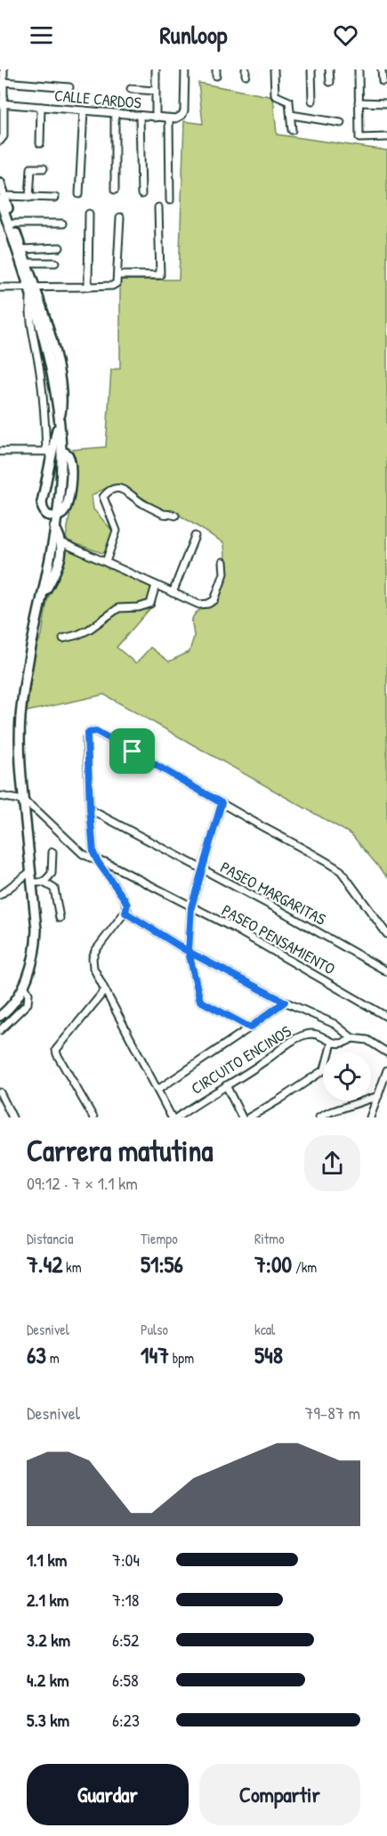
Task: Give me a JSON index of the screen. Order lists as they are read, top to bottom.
{
  "streets": {
    "street": [
      "CALLE CARDOS",
      "PASEO MARGARITAS",
      "PASEO PENSAMIENTO",
      "CIRCUITO ENCINOS"
    ]
  },
  "page": {
    "header": "Runloop",
    "heading": ["Carrera matutina", "09:12 · 7 × 1.1 km"],
    "stats": [
      ["Distancia", "7.42 km"],
      ["Tiempo", "51:56"],
      ["Ritmo", "7:00 /km"],
      ["Desnivel", "63 m"],
      ["Pulso", "147 bpm"],
      ["kcal", "548"]
    ],
    "chart": ["Desnivel", "79–87 m"],
    "list": [
      {
        "name": "1.1 km",
        "note": "7:04"
      },
      {
        "name": "2.1 km",
        "note": "7:18"
      },
      {
        "name": "3.2 km",
        "note": "6:52"
      },
      {
        "name": "4.2 km",
        "note": "6:58"
      },
      {
        "name": "5.3 km",
        "note": "6:23"
      }
    ],
    "buttons": ["Guardar", "Compartir"]
  }
}
